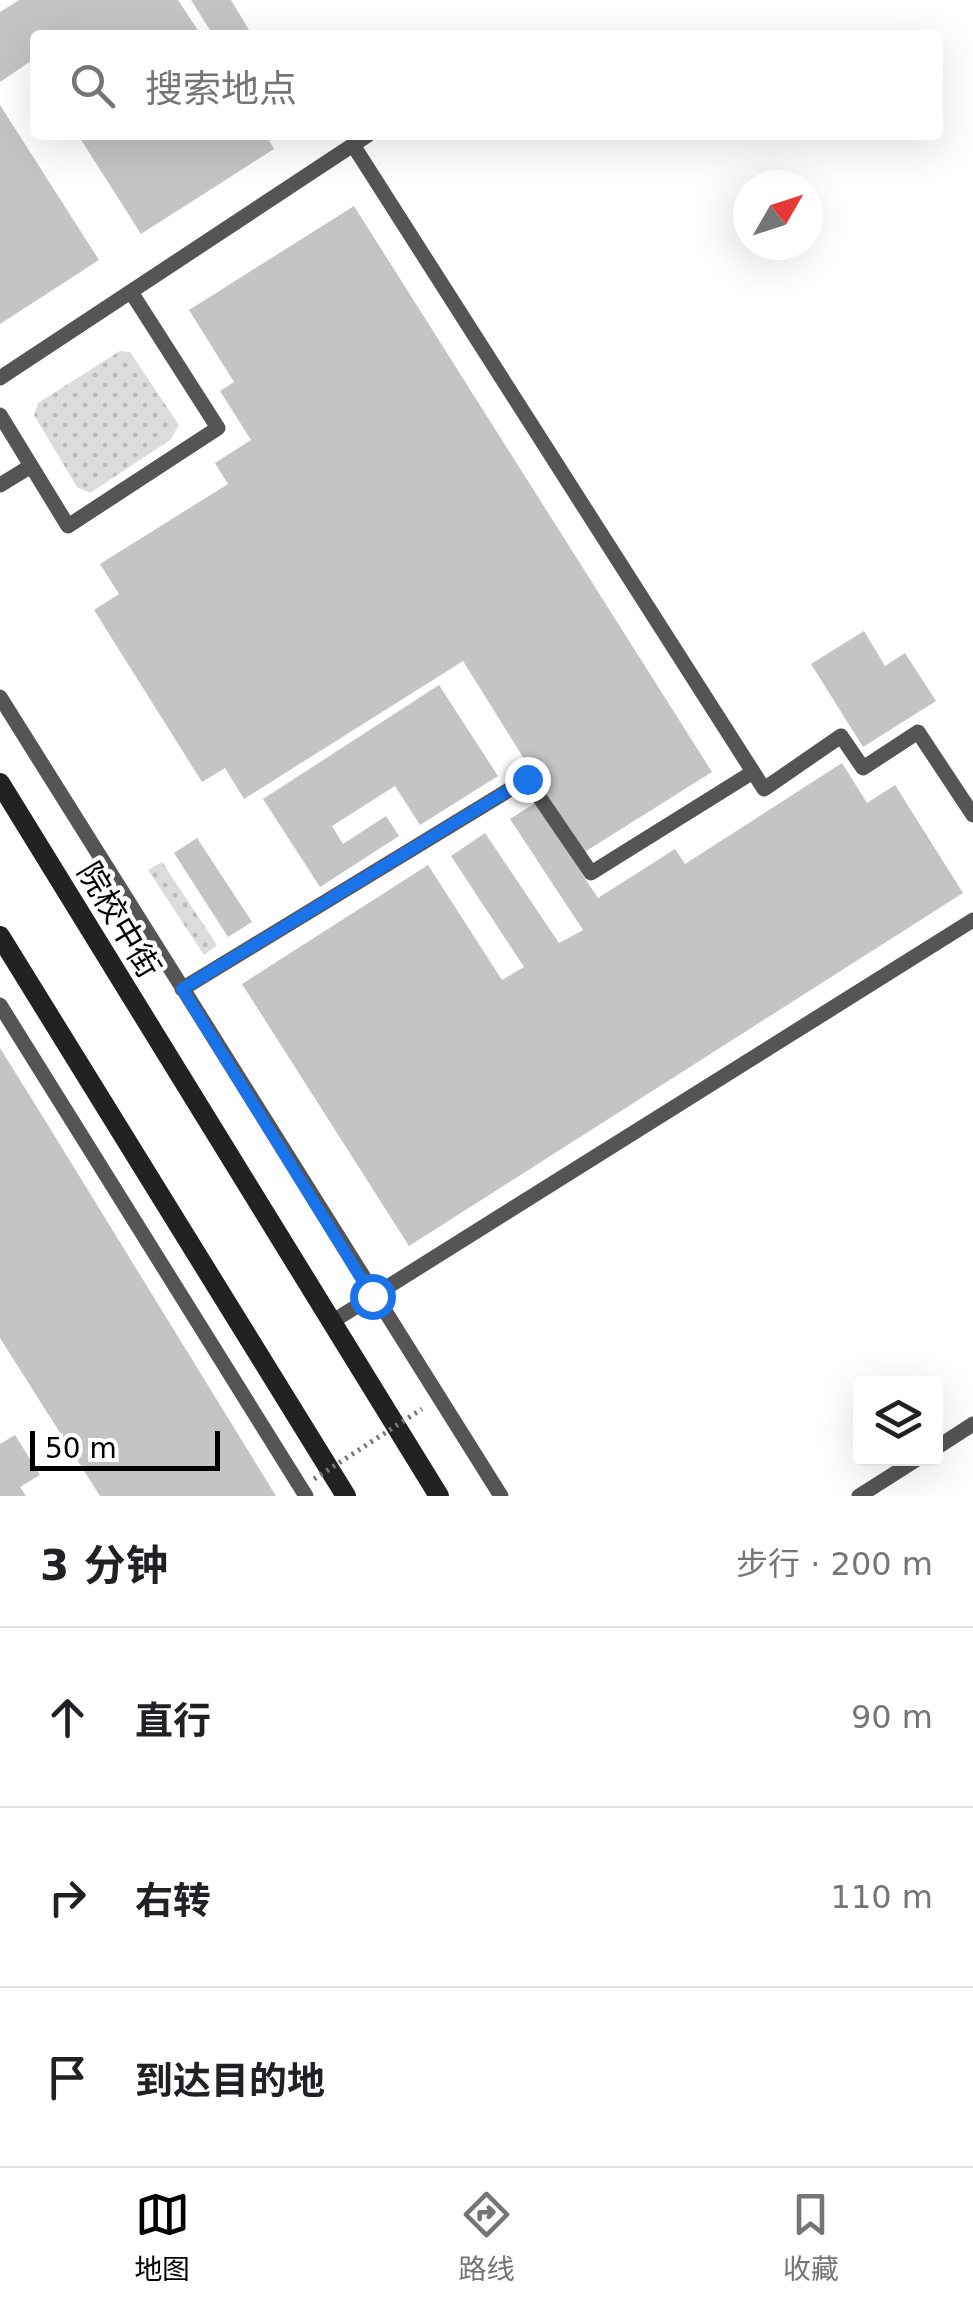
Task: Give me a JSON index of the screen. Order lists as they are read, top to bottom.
{
  "streets": {
    "main road": ["院校中街"]
  },
  "scale_bar": "50 m",
  "north": "top right",
  "page": {
    "search": "搜索地点",
    "scale": "50 m",
    "heading": ["3 分钟", "步行 · 200 m"],
    "list": [
      ["直行", "90 m"],
      ["右转", "110 m"],
      "到达目的地"
    ],
    "nav": ["地图", "路线", "收藏"]
  }
}
